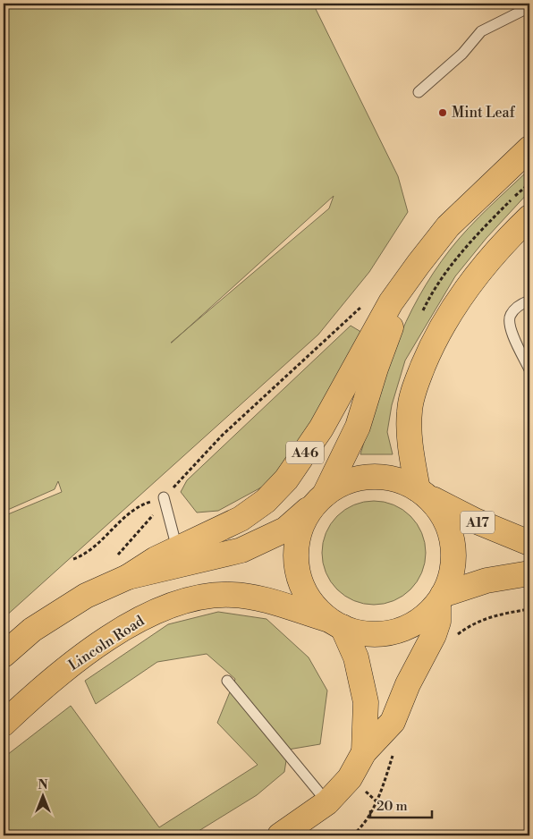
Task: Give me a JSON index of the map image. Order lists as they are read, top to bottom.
{
  "streets": {
    "highway": ["A46", "A17", "Lincoln Road"]
  },
  "crossings": [
    ["A46", "A17"],
    ["A46", "Lincoln Road"],
    ["A17", "Lincoln Road"]
  ],
  "places": ["Mint Leaf"],
  "scale_bar": "20 m",
  "north": "top"
}
